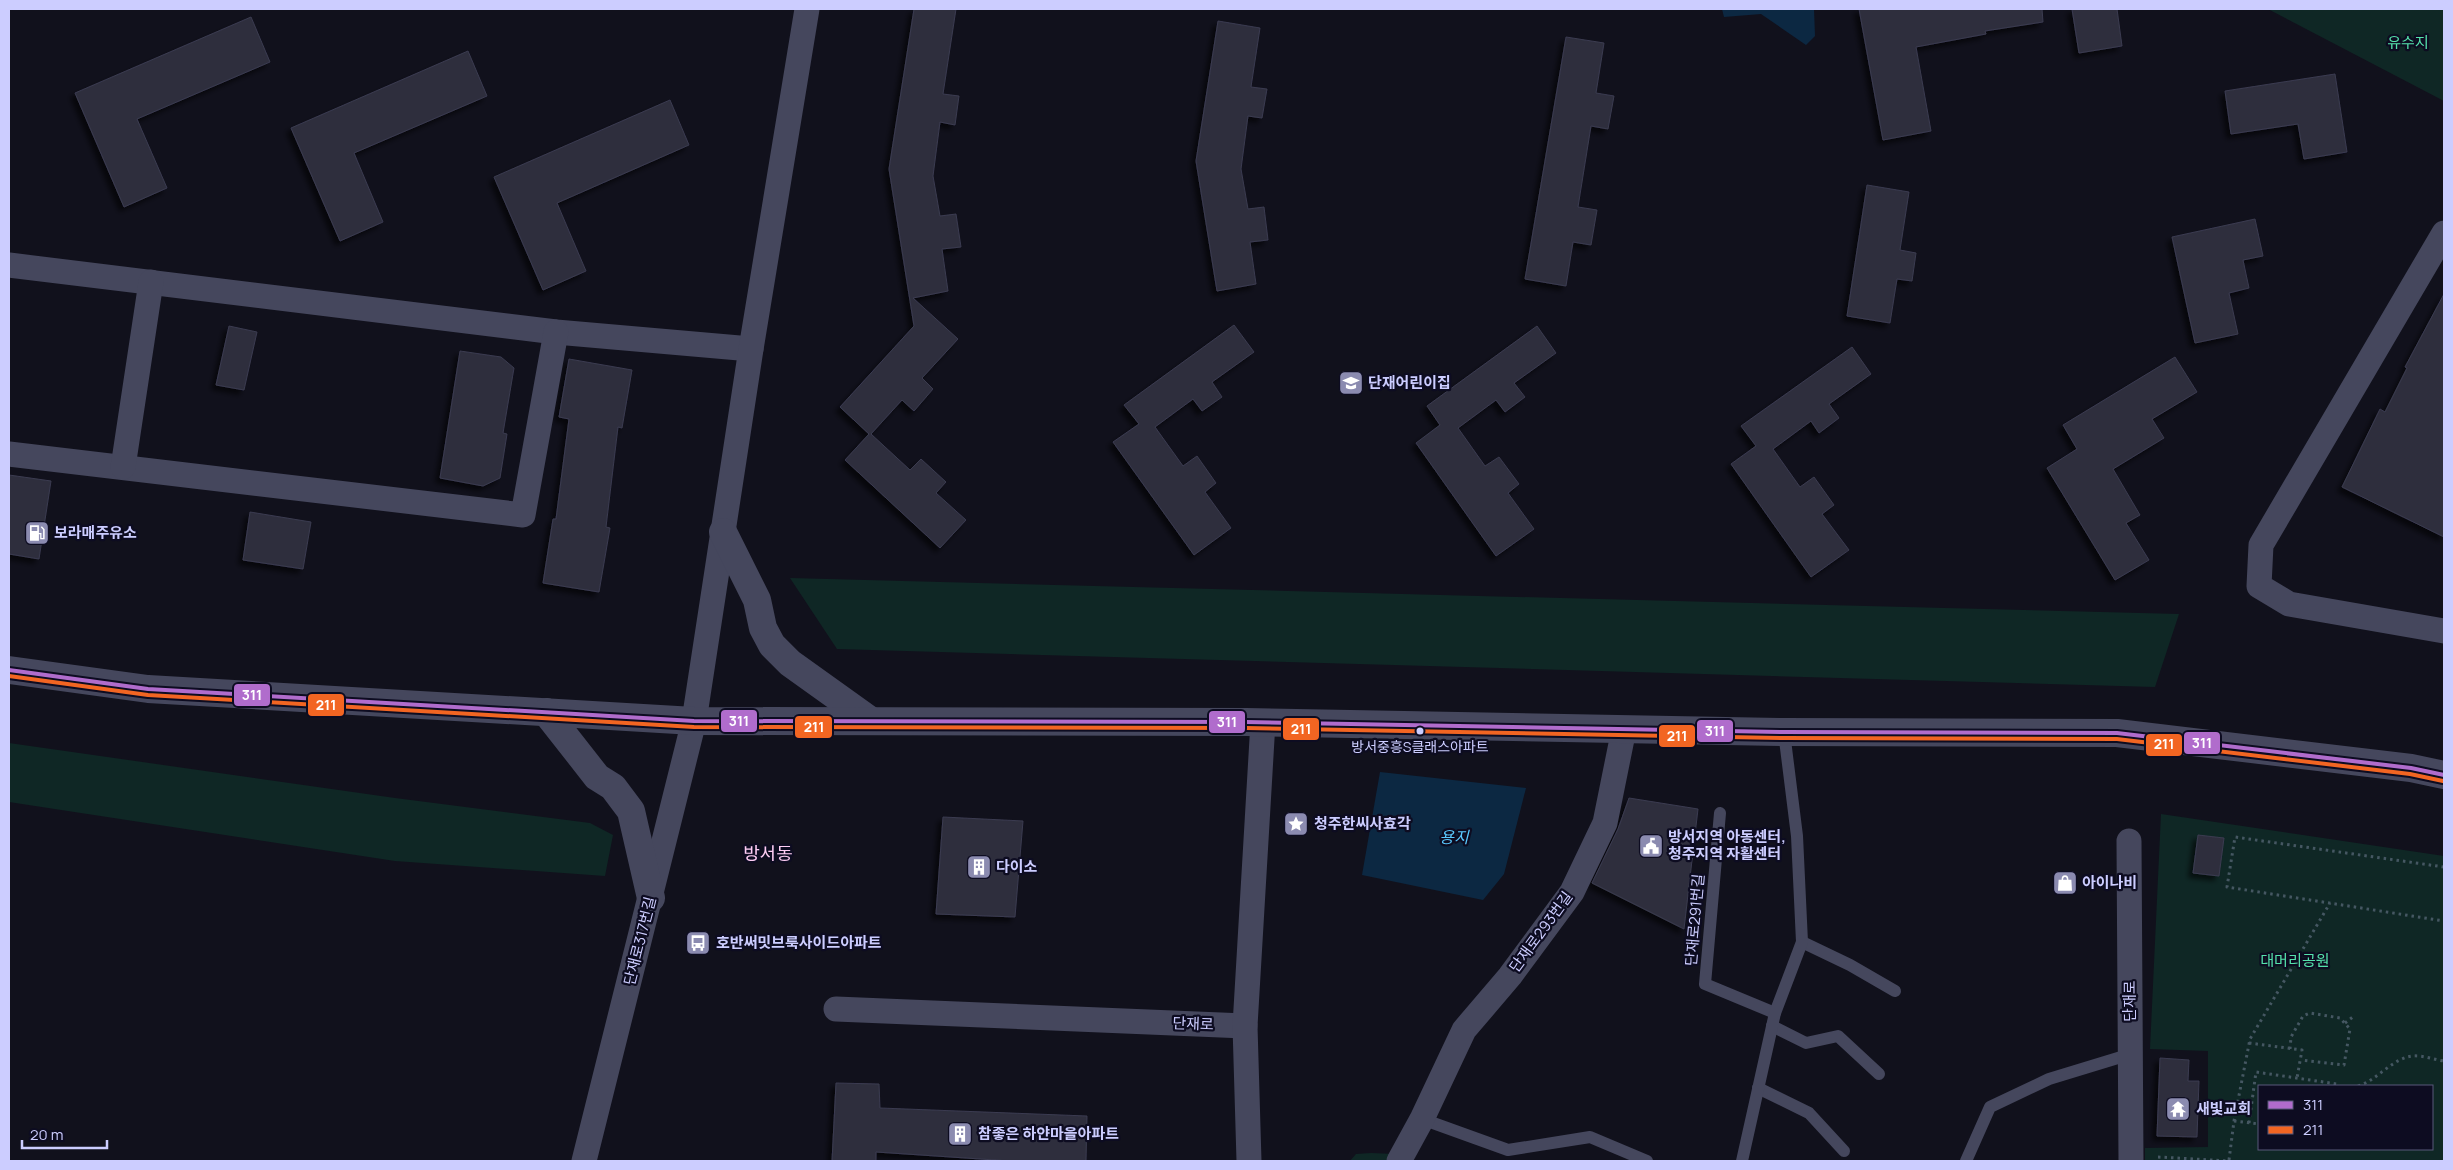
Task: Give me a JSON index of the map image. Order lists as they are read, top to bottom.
{
  "streets": {
    "street": ["단재로293번길", "단재로317번길", "단재로"],
    "lane": ["단재로291번길"]
  },
  "districts": ["방서동"],
  "water": ["용지"],
  "parks": ["유수지", "대머리공원"],
  "places": {
    "school or university": ["단재어린이집"],
    "fuel station": ["보라매주유소"],
    "other": ["방서중흥S클래스아파트"],
    "place": ["청주한씨사효각"],
    "public building": ["방서지역 아동센터, 청주지역 자활센터"],
    "building": ["다이소", "참좋은 하얀마을아파트"],
    "shop": ["아이나비"],
    "bus stop": ["호반써밋브룩사이드아파트"],
    "temple": ["새빛교회"]
  },
  "lines": ["transit line 311", "transit line 211"],
  "legend": ["311", "211"],
  "scale_bar": "20 m"
}
